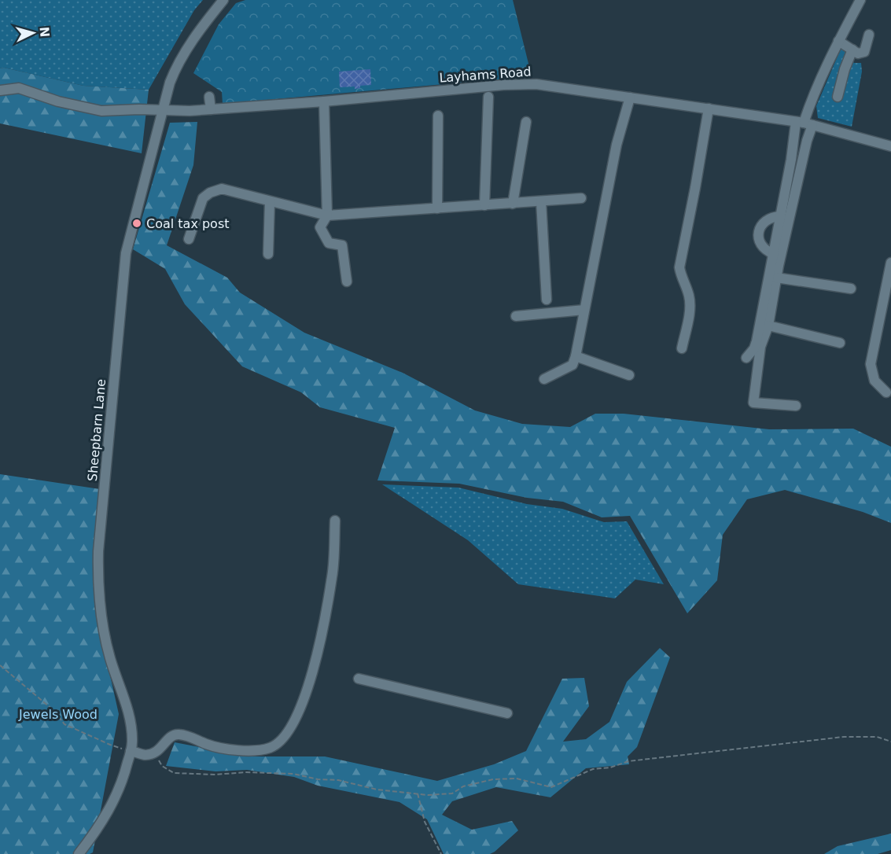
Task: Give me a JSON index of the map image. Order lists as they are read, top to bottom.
{
  "streets": {
    "street": ["Layhams Road", "Sheepbarn Lane"]
  },
  "crossings": [
    ["Layhams Road", "Sheepbarn Lane"]
  ],
  "parks": ["Jewels Wood"],
  "places": ["Coal tax post"],
  "north": "right"
}
